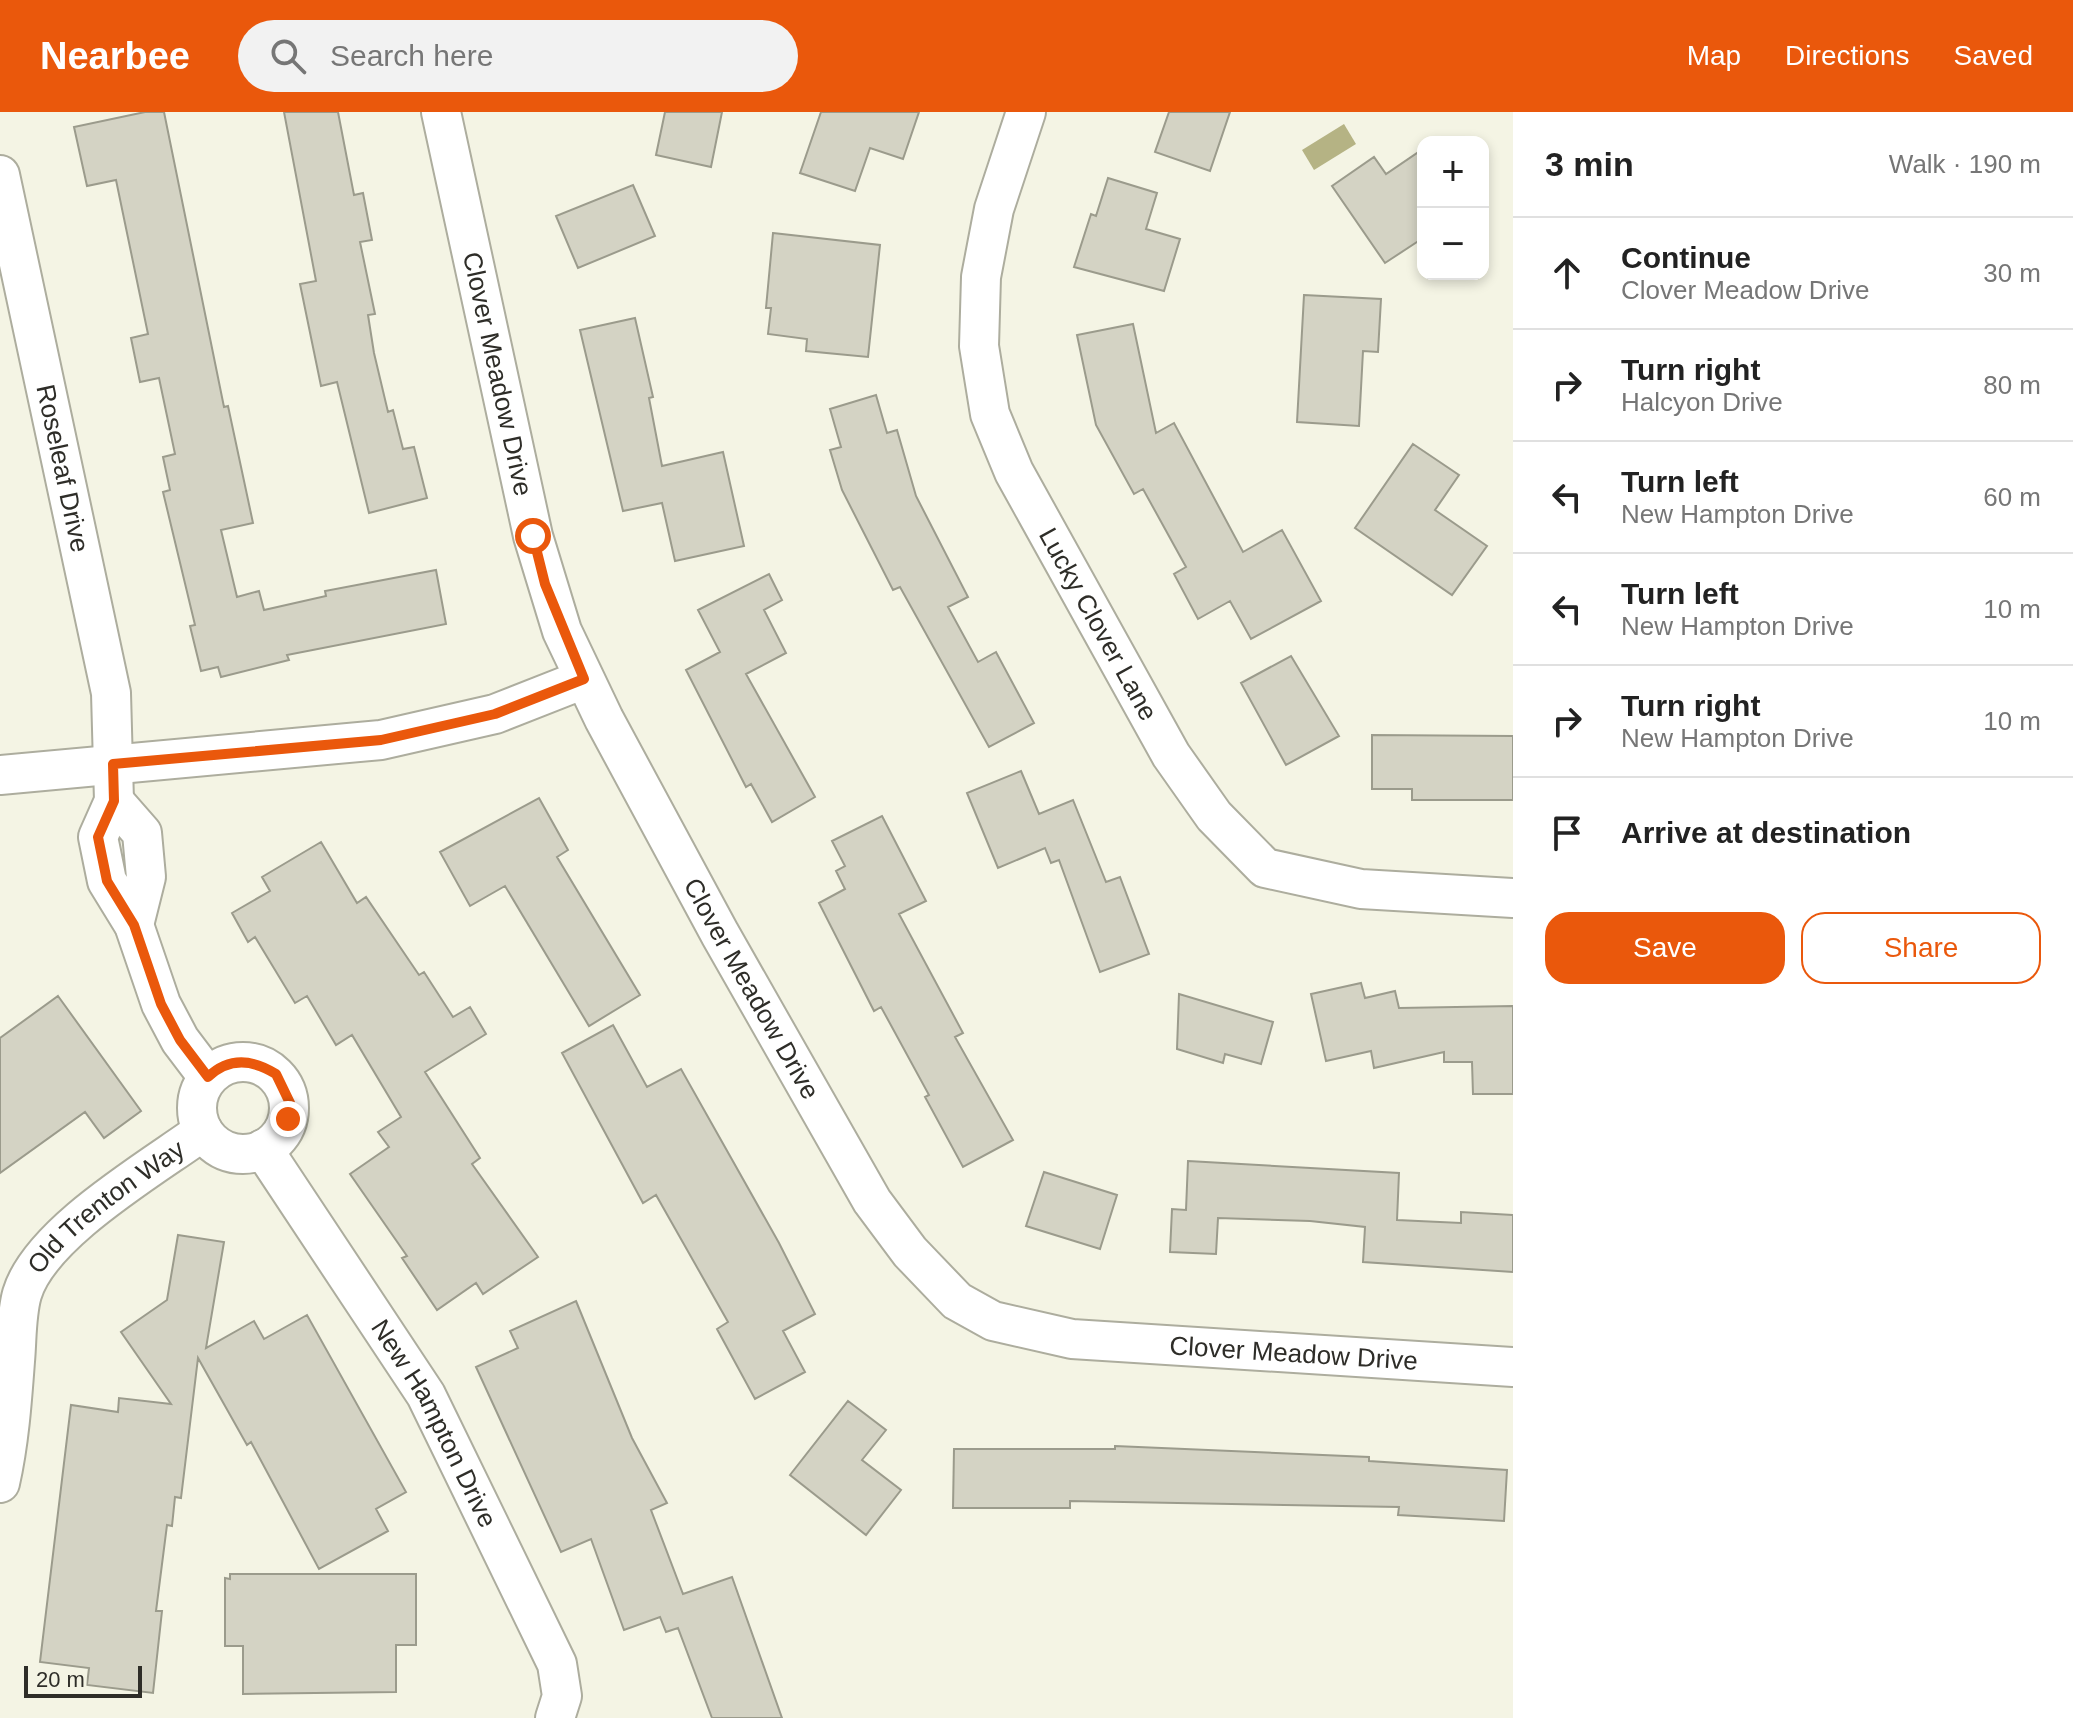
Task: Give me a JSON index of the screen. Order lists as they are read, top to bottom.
{
  "streets": {
    "street": [
      "Clover Meadow Drive",
      "Roseleaf Drive",
      "Lucky Clover Lane",
      "Old Trenton Way",
      "New Hampton Drive"
    ]
  },
  "crossings": [
    ["Old Trenton Way", "New Hampton Drive"]
  ],
  "scale_bar": "20 m",
  "page": {
    "header": "Nearbee",
    "search": "Search here",
    "nav": ["Map", "Directions", "Saved"],
    "heading": ["3 min", "Walk · 190 m"],
    "map_buttons": ["+", "−"],
    "list": [
      ["Continue", "Clover Meadow Drive", "30 m"],
      ["Turn right", "Halcyon Drive", "80 m"],
      ["Turn left", "New Hampton Drive", "60 m"],
      ["Turn left", "New Hampton Drive", "10 m"],
      ["Turn right", "New Hampton Drive", "10 m"],
      "Arrive at destination"
    ],
    "buttons": ["Save", "Share"],
    "scale": "20 m"
  }
}
